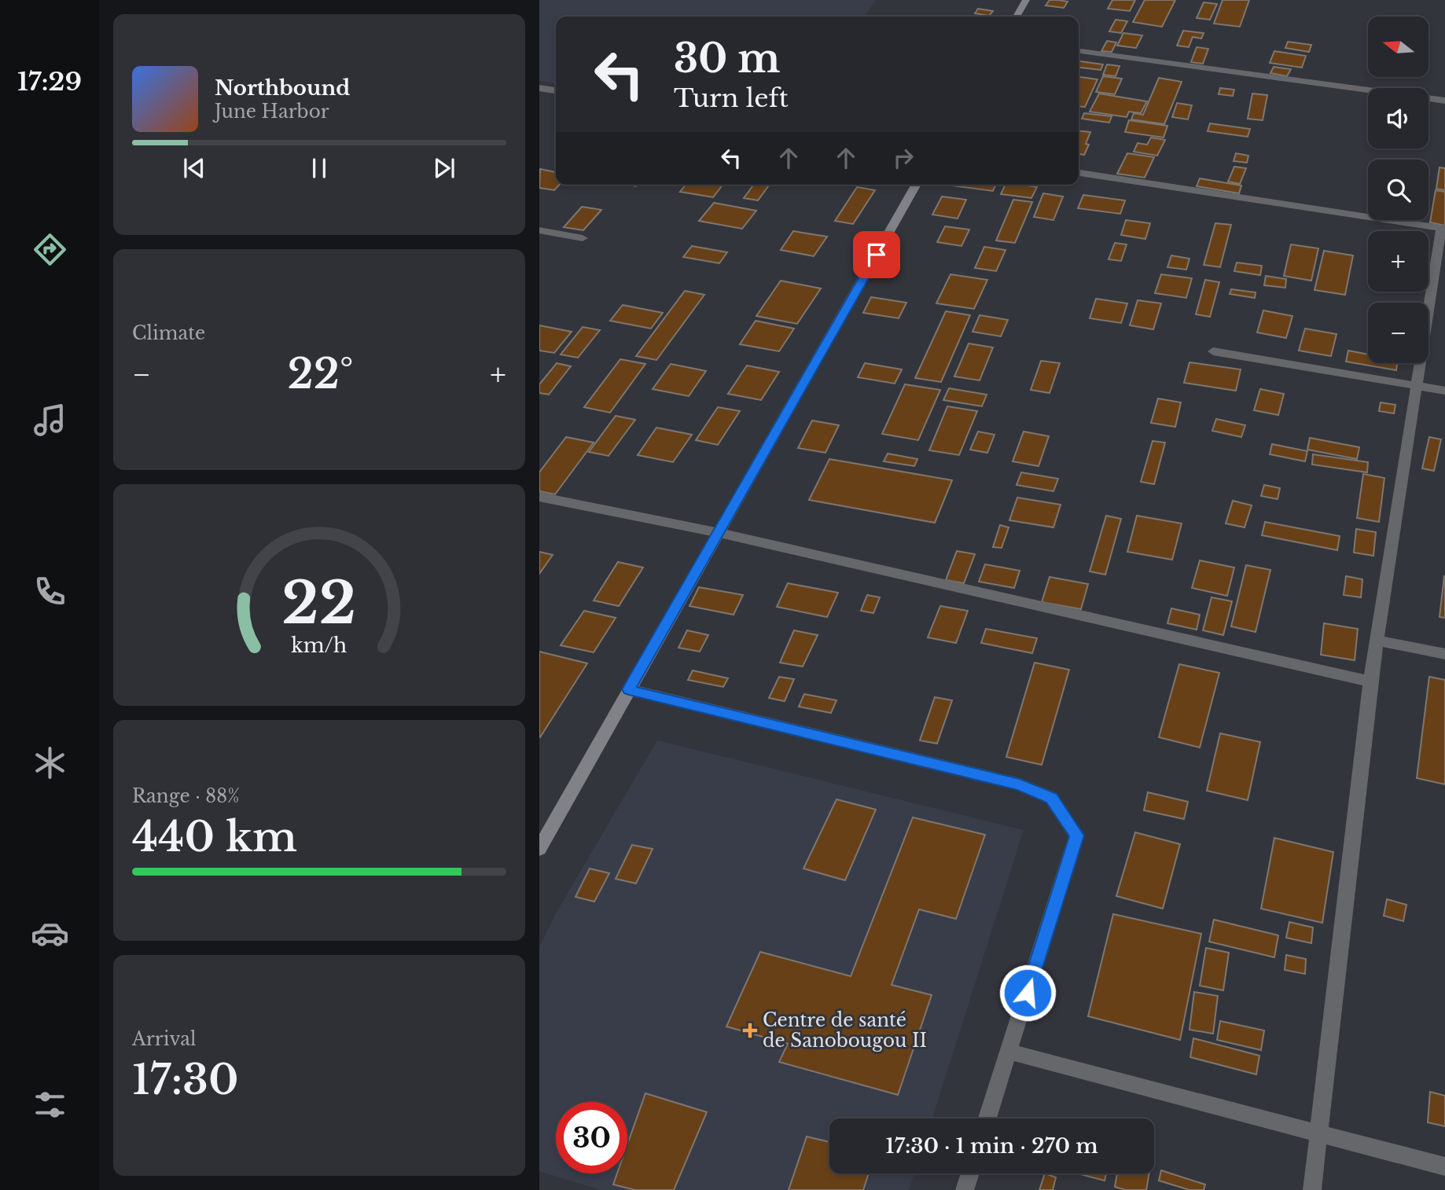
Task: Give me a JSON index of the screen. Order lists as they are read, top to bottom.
{
  "places": {
    "health": ["Centre de santé de Sanobougou II"]
  },
  "north": "left",
  "page": {
    "tabs": "17:29",
    "map_buttons": ["+", "−"],
    "turn": ["30 m", "Turn left"],
    "song": ["Northbound", "June Harbor"],
    "tile": [
      "Climate",
      ["Range · 88%", "440 km"],
      ["Arrival", "17:30"]
    ],
    "heat": ["−", "22°", "+"],
    "limit": "30",
    "trip": "17:30 · 1 min · 270 m",
    "gauge": ["22", "km/h"]
  }
}
